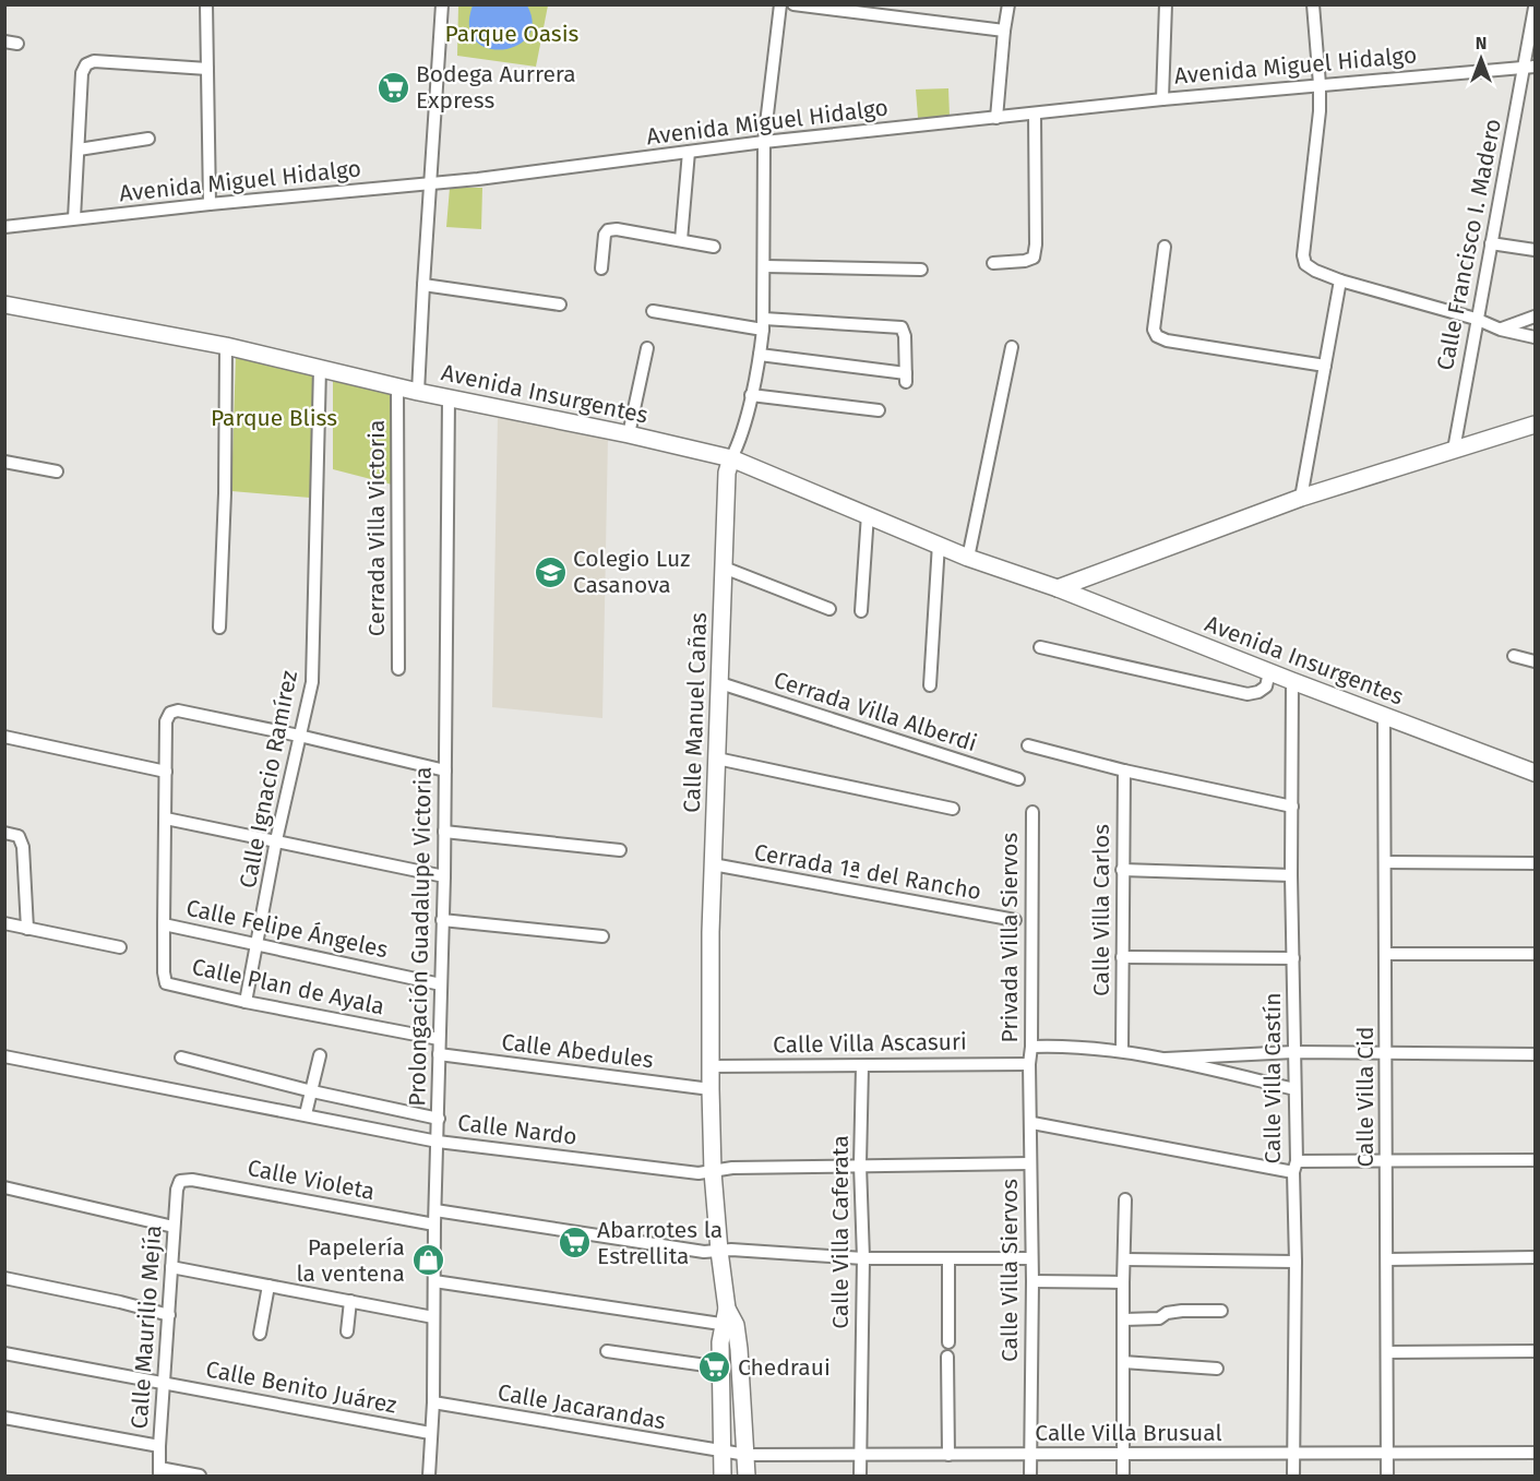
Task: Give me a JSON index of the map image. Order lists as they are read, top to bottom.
{
  "streets": {
    "street": [
      "Avenida Miguel Hidalgo",
      "Calle Francisco I. Madero",
      "Avenida Insurgentes",
      "Cerrada Villa Victoria",
      "Cerrada Villa Alberdi",
      "Calle Manuel Cañas",
      "Calle Ignacio Ramírez",
      "Cerrada 1ª del Rancho",
      "Calle Villa Carlos",
      "Calle Felipe Ángeles",
      "Prolongación Guadalupe Victoria",
      "Privada Villa Siervos",
      "Calle Plan de Ayala",
      "Calle Villa Ascasuri",
      "Calle Abedules",
      "Calle Villa Castín",
      "Calle Villa Cid",
      "Calle Nardo",
      "Calle Violeta",
      "Calle Villa Caferata",
      "Calle Villa Siervos",
      "Calle Maurilio Mejía",
      "Calle Benito Juárez",
      "Calle Jacarandas",
      "Calle Villa Brusual"
    ]
  },
  "crossings": [
    ["Avenida Miguel Hidalgo", "Calle Francisco I. Madero"],
    ["Avenida Miguel Hidalgo", "Calle Manuel Cañas"],
    ["Avenida Insurgentes", "Cerrada Villa Victoria"],
    ["Avenida Insurgentes", "Calle Manuel Cañas"],
    ["Avenida Insurgentes", "Calle Ignacio Ramírez"],
    ["Avenida Insurgentes", "Prolongación Guadalupe Victoria"],
    ["Avenida Insurgentes", "Calle Villa Castín"],
    ["Avenida Insurgentes", "Calle Villa Cid"],
    ["Cerrada Villa Alberdi", "Calle Manuel Cañas"],
    ["Calle Manuel Cañas", "Cerrada 1ª del Rancho"],
    ["Calle Manuel Cañas", "Calle Villa Ascasuri"],
    ["Calle Manuel Cañas", "Calle Abedules"],
    ["Calle Manuel Cañas", "Calle Nardo"],
    ["Calle Manuel Cañas", "Calle Jacarandas"],
    ["Calle Manuel Cañas", "Calle Villa Brusual"],
    ["Calle Ignacio Ramírez", "Calle Felipe Ángeles"],
    ["Calle Ignacio Ramírez", "Calle Plan de Ayala"],
    ["Calle Felipe Ángeles", "Prolongación Guadalupe Victoria"],
    ["Calle Felipe Ángeles", "Calle Plan de Ayala"],
    ["Prolongación Guadalupe Victoria", "Calle Plan de Ayala"],
    ["Prolongación Guadalupe Victoria", "Calle Abedules"],
    ["Prolongación Guadalupe Victoria", "Calle Nardo"],
    ["Prolongación Guadalupe Victoria", "Calle Violeta"],
    ["Prolongación Guadalupe Victoria", "Calle Benito Juárez"],
    ["Prolongación Guadalupe Victoria", "Calle Jacarandas"],
    ["Privada Villa Siervos", "Calle Villa Ascasuri"],
    ["Privada Villa Siervos", "Calle Villa Siervos"],
    ["Calle Villa Ascasuri", "Calle Villa Caferata"],
    ["Calle Villa Ascasuri", "Calle Villa Siervos"],
    ["Calle Villa Castín", "Calle Villa Brusual"],
    ["Calle Villa Cid", "Calle Villa Brusual"],
    ["Calle Nardo", "Calle Villa Caferata"],
    ["Calle Nardo", "Calle Villa Siervos"],
    ["Calle Violeta", "Calle Maurilio Mejía"],
    ["Calle Villa Caferata", "Calle Villa Brusual"],
    ["Calle Villa Siervos", "Calle Villa Brusual"],
    ["Calle Maurilio Mejía", "Calle Benito Juárez"],
    ["Calle Jacarandas", "Calle Villa Brusual"]
  ],
  "parks": ["Parque Oasis", "Parque Bliss"],
  "places": {
    "supermarket": ["Bodega Aurrera Express", "Abarrotes la Estrellita", "Chedraui"],
    "school or university": ["Colegio Luz Casanova"],
    "shop": ["Papelería la ventena"]
  },
  "north": "top"
}
